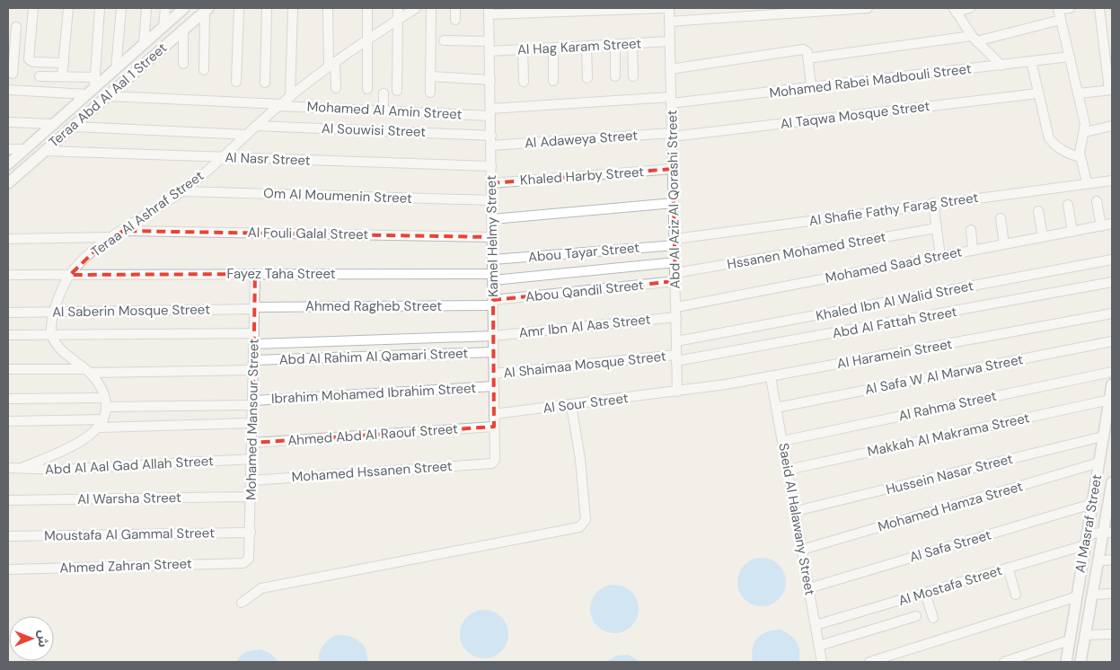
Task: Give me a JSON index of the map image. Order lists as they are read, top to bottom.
{
  "streets": {
    "street": [
      "Al Hag Karam Street",
      "Mohamed Rabei Madbouli Street",
      "Teraa Abd Al Aal 1 Street",
      "Mohamed Al Amin Street",
      "Al Taqwa Mosque Street",
      "Al Souwisi Street",
      "Al Adaweya Street",
      "Al Nasr Street",
      "Khaled Harby Street",
      "Om Al Moumenin Street",
      "Abd Al Aziz Al Qorashi Street",
      "Al Shafie Fathy Farag Street",
      "Teraa Al Ashraf Street",
      "Al Fouli Galal Street",
      "Kamel Helmy Street",
      "Hssanen Mohamed Street",
      "Abou Tayar Street",
      "Mohamed Saad Street",
      "Fayez Taha Street",
      "Abou Qandil Street",
      "Khaled Ibn Al Walid Street",
      "Ahmed Ragheb Street",
      "Al Saberin Mosque Street",
      "Abd Al Fattah Street",
      "Amr Ibn Al Aas Street",
      "Al Haramein Street",
      "Abd Al Rahim Al Qamari Street",
      "Al Shaimaa Mosque Street",
      "Al Safa W Al Marwa Street",
      "Ibrahim Mohamed Ibrahim Street",
      "Al Sour Street",
      "Al Rahma Street",
      "Mohamed Mansour Street",
      "Ahmed Abd Al Raouf Street",
      "Makkah Al Makrama Street",
      "Abd Al Aal Gad Allah Street",
      "Mohamed Hssanen Street",
      "Hussein Nasar Street",
      "Al Warsha Street",
      "Mohamed Hamza Street",
      "Saeid Al Halawany Street",
      "Al Masraf Street",
      "Moustafa Al Gammal Street",
      "Al Safa Street",
      "Ahmed Zahran Street",
      "Al Mostafa Street"
    ]
  },
  "crossings": [
    ["Al Hag Karam Street", "Abd Al Aziz Al Qorashi Street"],
    ["Al Hag Karam Street", "Kamel Helmy Street"],
    ["Mohamed Rabei Madbouli Street", "Mohamed Al Amin Street"],
    ["Mohamed Rabei Madbouli Street", "Abd Al Aziz Al Qorashi Street"],
    ["Mohamed Rabei Madbouli Street", "Kamel Helmy Street"],
    ["Teraa Abd Al Aal 1 Street", "Mohamed Al Amin Street"],
    ["Teraa Abd Al Aal 1 Street", "Al Nasr Street"],
    ["Mohamed Al Amin Street", "Teraa Al Ashraf Street"],
    ["Mohamed Al Amin Street", "Kamel Helmy Street"],
    ["Al Taqwa Mosque Street", "Al Adaweya Street"],
    ["Al Taqwa Mosque Street", "Abd Al Aziz Al Qorashi Street"],
    ["Al Souwisi Street", "Teraa Al Ashraf Street"],
    ["Al Souwisi Street", "Kamel Helmy Street"],
    ["Al Adaweya Street", "Abd Al Aziz Al Qorashi Street"],
    ["Al Adaweya Street", "Kamel Helmy Street"],
    ["Al Nasr Street", "Teraa Al Ashraf Street"],
    ["Al Nasr Street", "Kamel Helmy Street"],
    ["Khaled Harby Street", "Abd Al Aziz Al Qorashi Street"],
    ["Khaled Harby Street", "Kamel Helmy Street"],
    ["Om Al Moumenin Street", "Teraa Al Ashraf Street"],
    ["Om Al Moumenin Street", "Kamel Helmy Street"],
    ["Abd Al Aziz Al Qorashi Street", "Al Shafie Fathy Farag Street"],
    ["Abd Al Aziz Al Qorashi Street", "Hssanen Mohamed Street"],
    ["Abd Al Aziz Al Qorashi Street", "Abou Tayar Street"],
    ["Abd Al Aziz Al Qorashi Street", "Mohamed Saad Street"],
    ["Abd Al Aziz Al Qorashi Street", "Fayez Taha Street"],
    ["Abd Al Aziz Al Qorashi Street", "Abou Qandil Street"],
    ["Abd Al Aziz Al Qorashi Street", "Khaled Ibn Al Walid Street"],
    ["Abd Al Aziz Al Qorashi Street", "Abd Al Fattah Street"],
    ["Abd Al Aziz Al Qorashi Street", "Amr Ibn Al Aas Street"],
    ["Abd Al Aziz Al Qorashi Street", "Al Haramein Street"],
    ["Abd Al Aziz Al Qorashi Street", "Al Shaimaa Mosque Street"],
    ["Abd Al Aziz Al Qorashi Street", "Al Sour Street"],
    ["Al Shafie Fathy Farag Street", "Abou Tayar Street"],
    ["Teraa Al Ashraf Street", "Al Fouli Galal Street"],
    ["Teraa Al Ashraf Street", "Fayez Taha Street"],
    ["Teraa Al Ashraf Street", "Al Saberin Mosque Street"],
    ["Al Fouli Galal Street", "Kamel Helmy Street"],
    ["Kamel Helmy Street", "Abou Tayar Street"],
    ["Kamel Helmy Street", "Fayez Taha Street"],
    ["Kamel Helmy Street", "Abou Qandil Street"],
    ["Kamel Helmy Street", "Ahmed Ragheb Street"],
    ["Kamel Helmy Street", "Amr Ibn Al Aas Street"],
    ["Kamel Helmy Street", "Abd Al Rahim Al Qamari Street"],
    ["Kamel Helmy Street", "Al Shaimaa Mosque Street"],
    ["Kamel Helmy Street", "Ibrahim Mohamed Ibrahim Street"],
    ["Kamel Helmy Street", "Al Sour Street"],
    ["Kamel Helmy Street", "Ahmed Abd Al Raouf Street"],
    ["Kamel Helmy Street", "Mohamed Hssanen Street"],
    ["Hssanen Mohamed Street", "Abou Qandil Street"],
    ["Fayez Taha Street", "Mohamed Mansour Street"],
    ["Abou Qandil Street", "Ahmed Ragheb Street"],
    ["Ahmed Ragheb Street", "Al Saberin Mosque Street"],
    ["Ahmed Ragheb Street", "Mohamed Mansour Street"],
    ["Al Saberin Mosque Street", "Mohamed Mansour Street"],
    ["Abd Al Fattah Street", "Al Shaimaa Mosque Street"],
    ["Amr Ibn Al Aas Street", "Mohamed Mansour Street"],
    ["Al Haramein Street", "Al Sour Street"],
    ["Al Haramein Street", "Saeid Al Halawany Street"],
    ["Abd Al Rahim Al Qamari Street", "Mohamed Mansour Street"],
    ["Al Safa W Al Marwa Street", "Saeid Al Halawany Street"],
    ["Ibrahim Mohamed Ibrahim Street", "Mohamed Mansour Street"],
    ["Al Rahma Street", "Saeid Al Halawany Street"],
    ["Mohamed Mansour Street", "Ahmed Abd Al Raouf Street"],
    ["Mohamed Mansour Street", "Abd Al Aal Gad Allah Street"],
    ["Mohamed Mansour Street", "Mohamed Hssanen Street"],
    ["Mohamed Mansour Street", "Al Warsha Street"],
    ["Mohamed Mansour Street", "Moustafa Al Gammal Street"],
    ["Mohamed Mansour Street", "Ahmed Zahran Street"],
    ["Makkah Al Makrama Street", "Saeid Al Halawany Street"],
    ["Makkah Al Makrama Street", "Al Masraf Street"],
    ["Hussein Nasar Street", "Saeid Al Halawany Street"],
    ["Hussein Nasar Street", "Al Masraf Street"],
    ["Mohamed Hamza Street", "Saeid Al Halawany Street"],
    ["Mohamed Hamza Street", "Al Masraf Street"],
    ["Saeid Al Halawany Street", "Al Safa Street"],
    ["Saeid Al Halawany Street", "Al Mostafa Street"],
    ["Al Masraf Street", "Al Safa Street"],
    ["Al Masraf Street", "Al Mostafa Street"]
  ],
  "north": "right"
}
